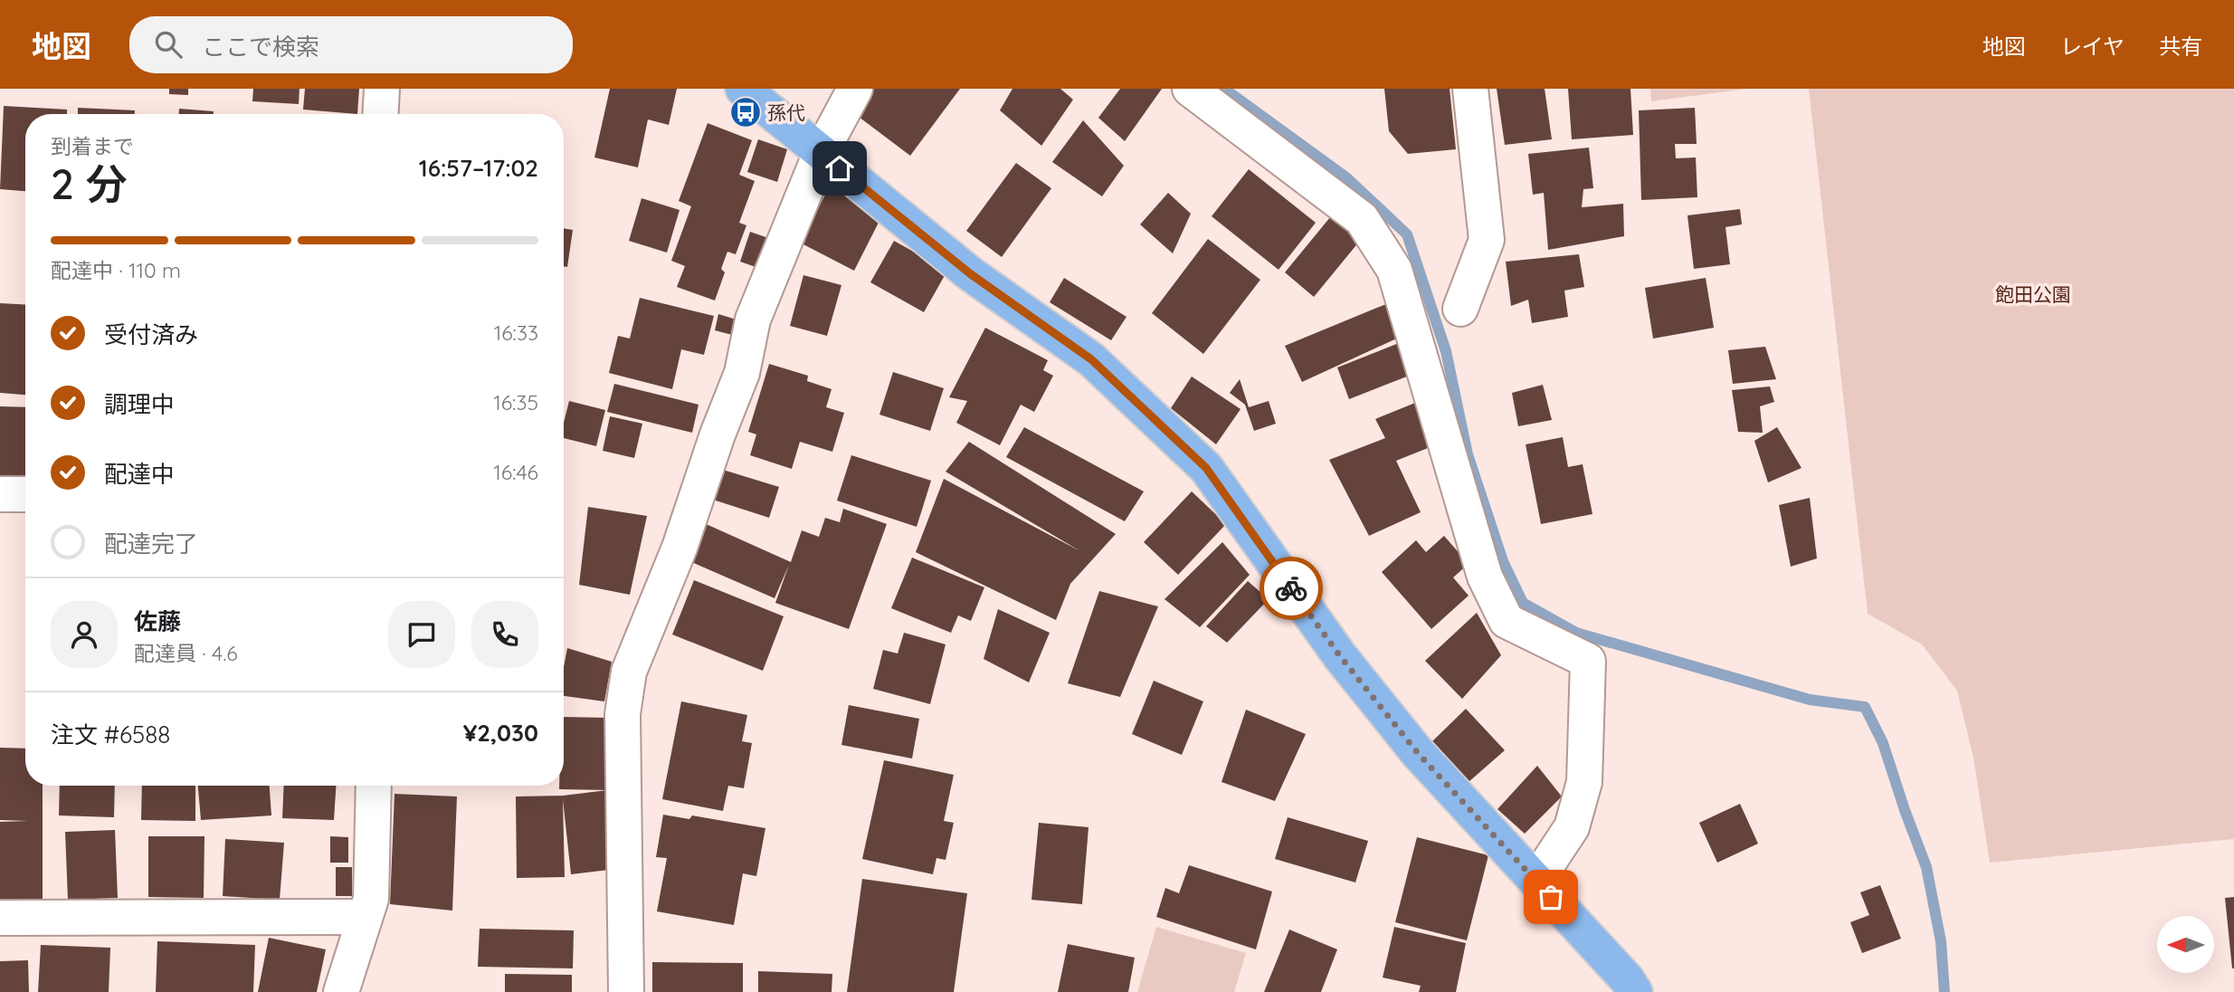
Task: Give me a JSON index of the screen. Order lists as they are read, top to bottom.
{
  "parks": ["飽田公園"],
  "places": {
    "bus stop": ["孫代"]
  },
  "north": "left",
  "page": {
    "header": "地図",
    "search": "ここで検索",
    "nav": ["地図", "レイヤ", "共有"],
    "heading": ["2 分", "到着まで", "16:57–17:02"],
    "panel": [
      "佐藤",
      "配達員 · 4.6",
      "注文 #6588",
      "¥2,030"
    ],
    "bar": "配達中 · 110 m",
    "list": [
      ["受付済み", "16:33"],
      ["調理中", "16:35"],
      ["配達中", "16:46"],
      "配達完了"
    ]
  }
}
